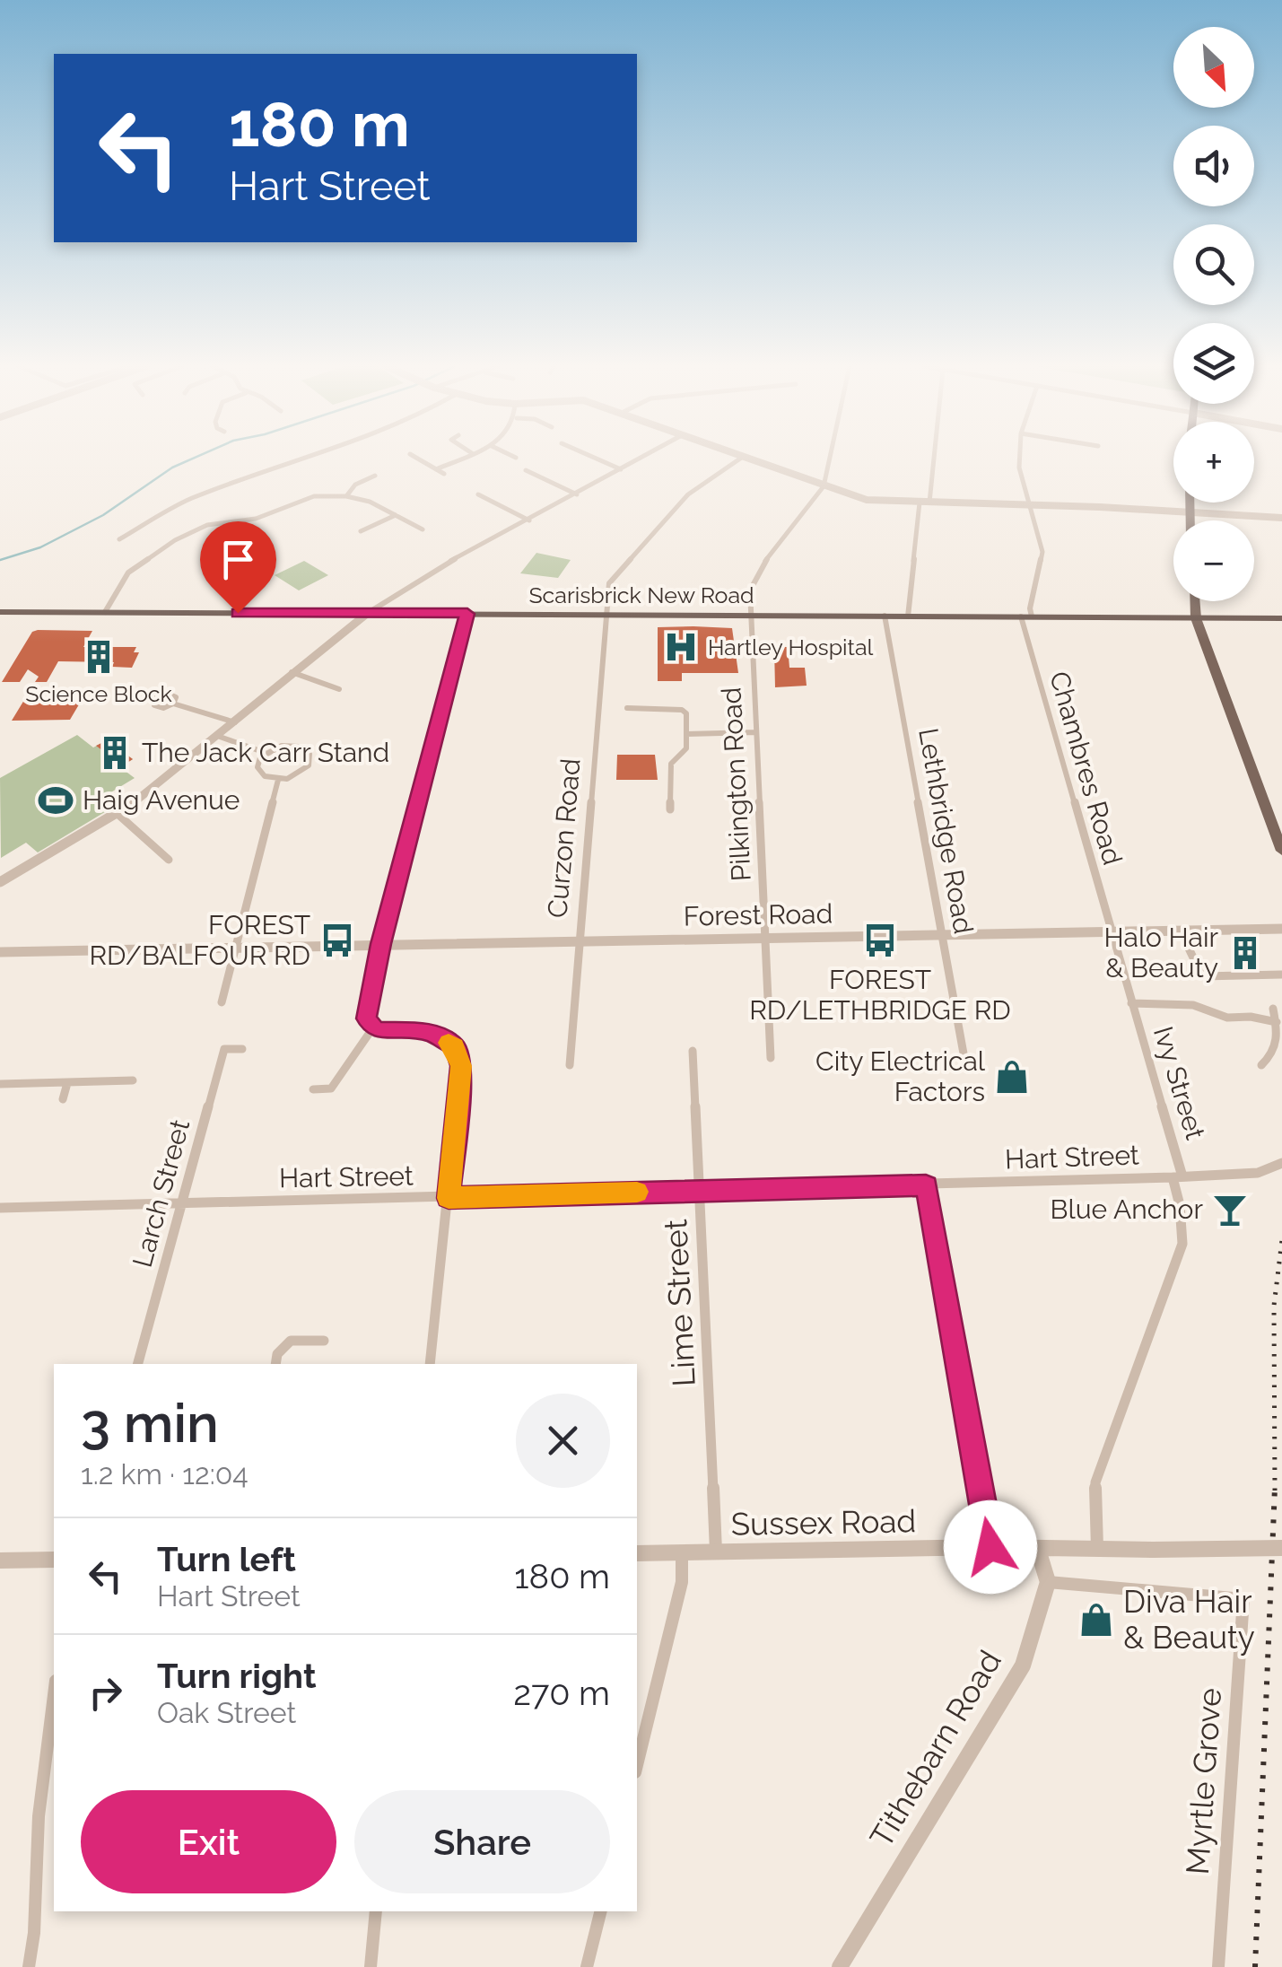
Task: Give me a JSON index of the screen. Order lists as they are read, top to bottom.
{
  "streets": {
    "highway": ["Scarisbrick New Road"],
    "street": [
      "Chambres Road",
      "Pilkington Road",
      "Lethbridge Road",
      "Curzon Road",
      "Forest Road",
      "Ivy Street",
      "Hart Street",
      "Larch Street",
      "Lime Street",
      "Sussex Road",
      "Tithebarn Road",
      "Myrtle Grove"
    ]
  },
  "crossings": [
    ["Scarisbrick New Road", "Chambres Road"],
    ["Scarisbrick New Road", "Pilkington Road"],
    ["Scarisbrick New Road", "Lethbridge Road"],
    ["Scarisbrick New Road", "Curzon Road"],
    ["Chambres Road", "Forest Road"],
    ["Chambres Road", "Ivy Street"],
    ["Pilkington Road", "Forest Road"],
    ["Lethbridge Road", "Forest Road"],
    ["Curzon Road", "Forest Road"],
    ["Ivy Street", "Hart Street"],
    ["Hart Street", "Larch Street"],
    ["Hart Street", "Lime Street"],
    ["Lime Street", "Sussex Road"],
    ["Tithebarn Road", "Myrtle Grove"]
  ],
  "places": {
    "hospital": ["Hartley Hospital"],
    "building": ["Science Block", "The Jack Carr Stand", "Halo Hair & Beauty"],
    "sports": ["Haig Avenue"],
    "bus stop": ["FOREST RD/BALFOUR RD", "FOREST RD/LETHBRIDGE RD"],
    "shop": ["City Electrical Factors", "Diva Hair & Beauty"],
    "bar": ["Blue Anchor"]
  },
  "north": "bottom right",
  "page": {
    "map_buttons": ["+", "−"],
    "turn": ["180 m", "Hart Street"],
    "heading": ["3 min", "1.2 km · 12:04"],
    "list": [
      {
        "name": "Turn left",
        "note": "Hart Street",
        "value": "180 m"
      },
      {
        "name": "Turn right",
        "note": "Oak Street",
        "value": "270 m"
      }
    ],
    "buttons": ["Exit", "Share"]
  }
}
